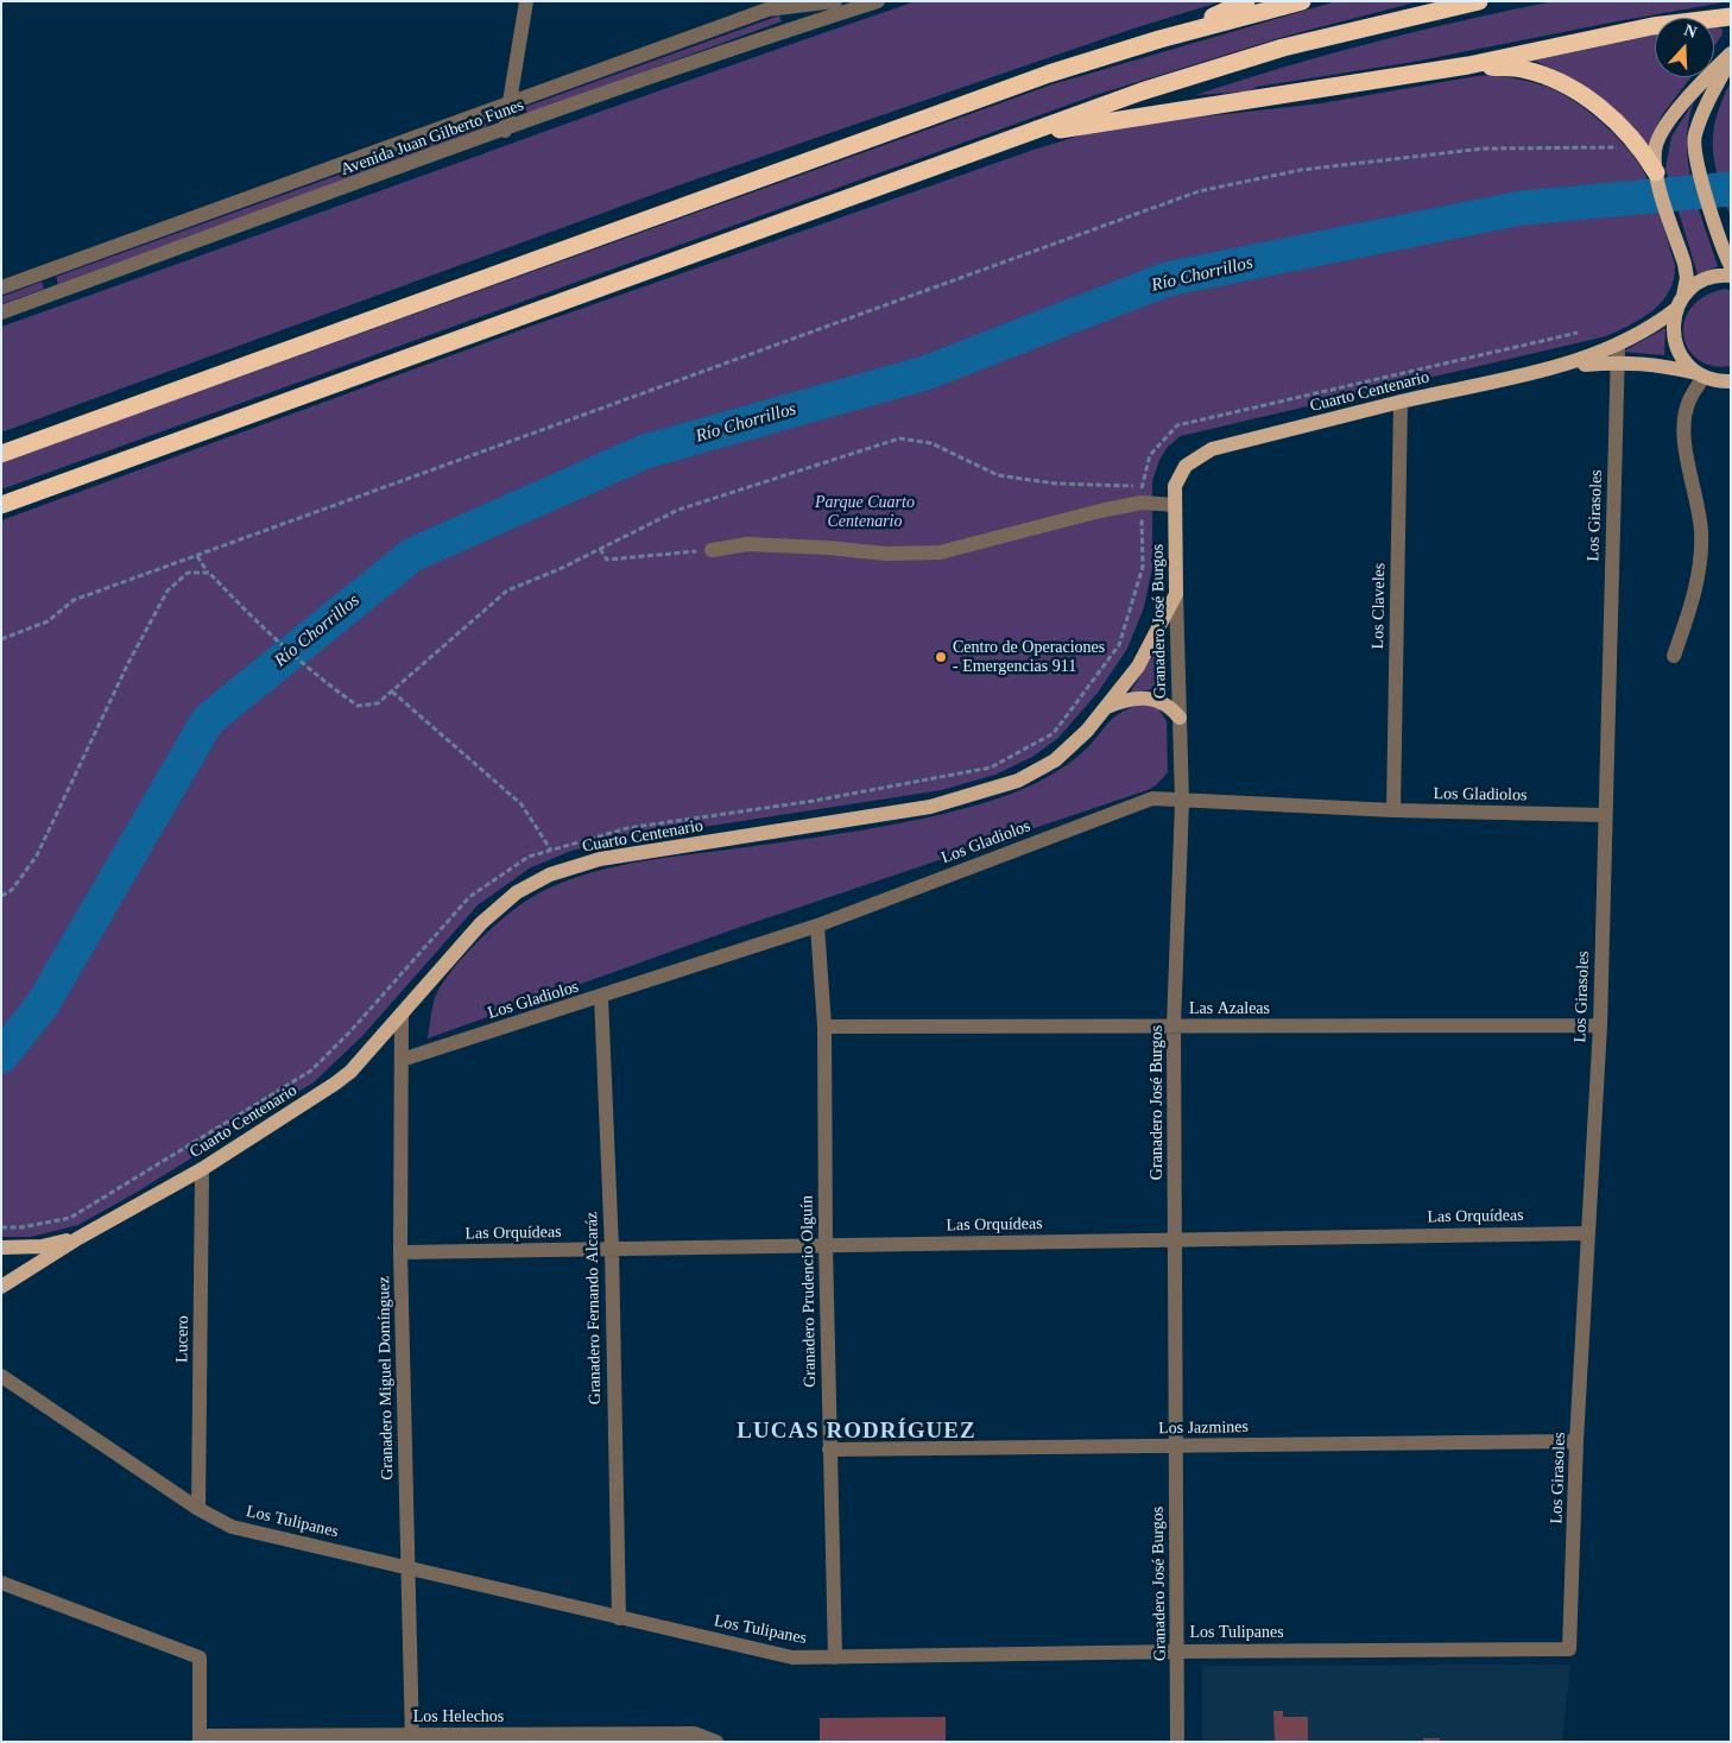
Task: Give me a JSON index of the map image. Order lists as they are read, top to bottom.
{
  "streets": {
    "main road": ["Cuarto Centenario", "Granadero José Burgos"],
    "street": [
      "Avenida Juan Gilberto Funes",
      "Los Girasoles",
      "Los Claveles",
      "Los Gladiolos",
      "Las Azaleas",
      "Las Orquídeas",
      "Granadero Prudencio Olguín",
      "Granadero Fernando Alcaráz",
      "Lucero",
      "Granadero Miguel Domínguez",
      "Los Jazmines",
      "Los Tulipanes",
      "Los Helechos"
    ]
  },
  "crossings": [
    ["Cuarto Centenario", "Los Girasoles"],
    ["Cuarto Centenario", "Los Claveles"],
    ["Cuarto Centenario", "Granadero José Burgos"],
    ["Cuarto Centenario", "Lucero"],
    ["Cuarto Centenario", "Granadero Miguel Domínguez"],
    ["Los Girasoles", "Los Gladiolos"],
    ["Los Girasoles", "Las Azaleas"],
    ["Los Girasoles", "Las Orquídeas"],
    ["Los Girasoles", "Los Jazmines"],
    ["Los Girasoles", "Los Tulipanes"],
    ["Los Claveles", "Los Gladiolos"],
    ["Granadero José Burgos", "Los Gladiolos"],
    ["Granadero José Burgos", "Las Azaleas"],
    ["Granadero José Burgos", "Las Orquídeas"],
    ["Granadero José Burgos", "Los Jazmines"],
    ["Granadero José Burgos", "Los Tulipanes"],
    ["Los Gladiolos", "Granadero Prudencio Olguín"],
    ["Los Gladiolos", "Granadero Fernando Alcaráz"],
    ["Los Gladiolos", "Granadero Miguel Domínguez"],
    ["Las Azaleas", "Granadero Prudencio Olguín"],
    ["Las Orquídeas", "Granadero Prudencio Olguín"],
    ["Las Orquídeas", "Granadero Fernando Alcaráz"],
    ["Las Orquídeas", "Granadero Miguel Domínguez"],
    ["Granadero Prudencio Olguín", "Los Jazmines"],
    ["Granadero Prudencio Olguín", "Los Tulipanes"],
    ["Granadero Fernando Alcaráz", "Los Tulipanes"],
    ["Lucero", "Los Tulipanes"],
    ["Granadero Miguel Domínguez", "Los Tulipanes"],
    ["Granadero Miguel Domínguez", "Los Helechos"]
  ],
  "districts": ["LUCAS RODRÍGUEZ"],
  "water": ["Río Chorrillos"],
  "parks": ["Parque Cuarto Centenario"],
  "places": ["Centro de Operaciones - Emergencias 911"],
  "north": "top"
}
